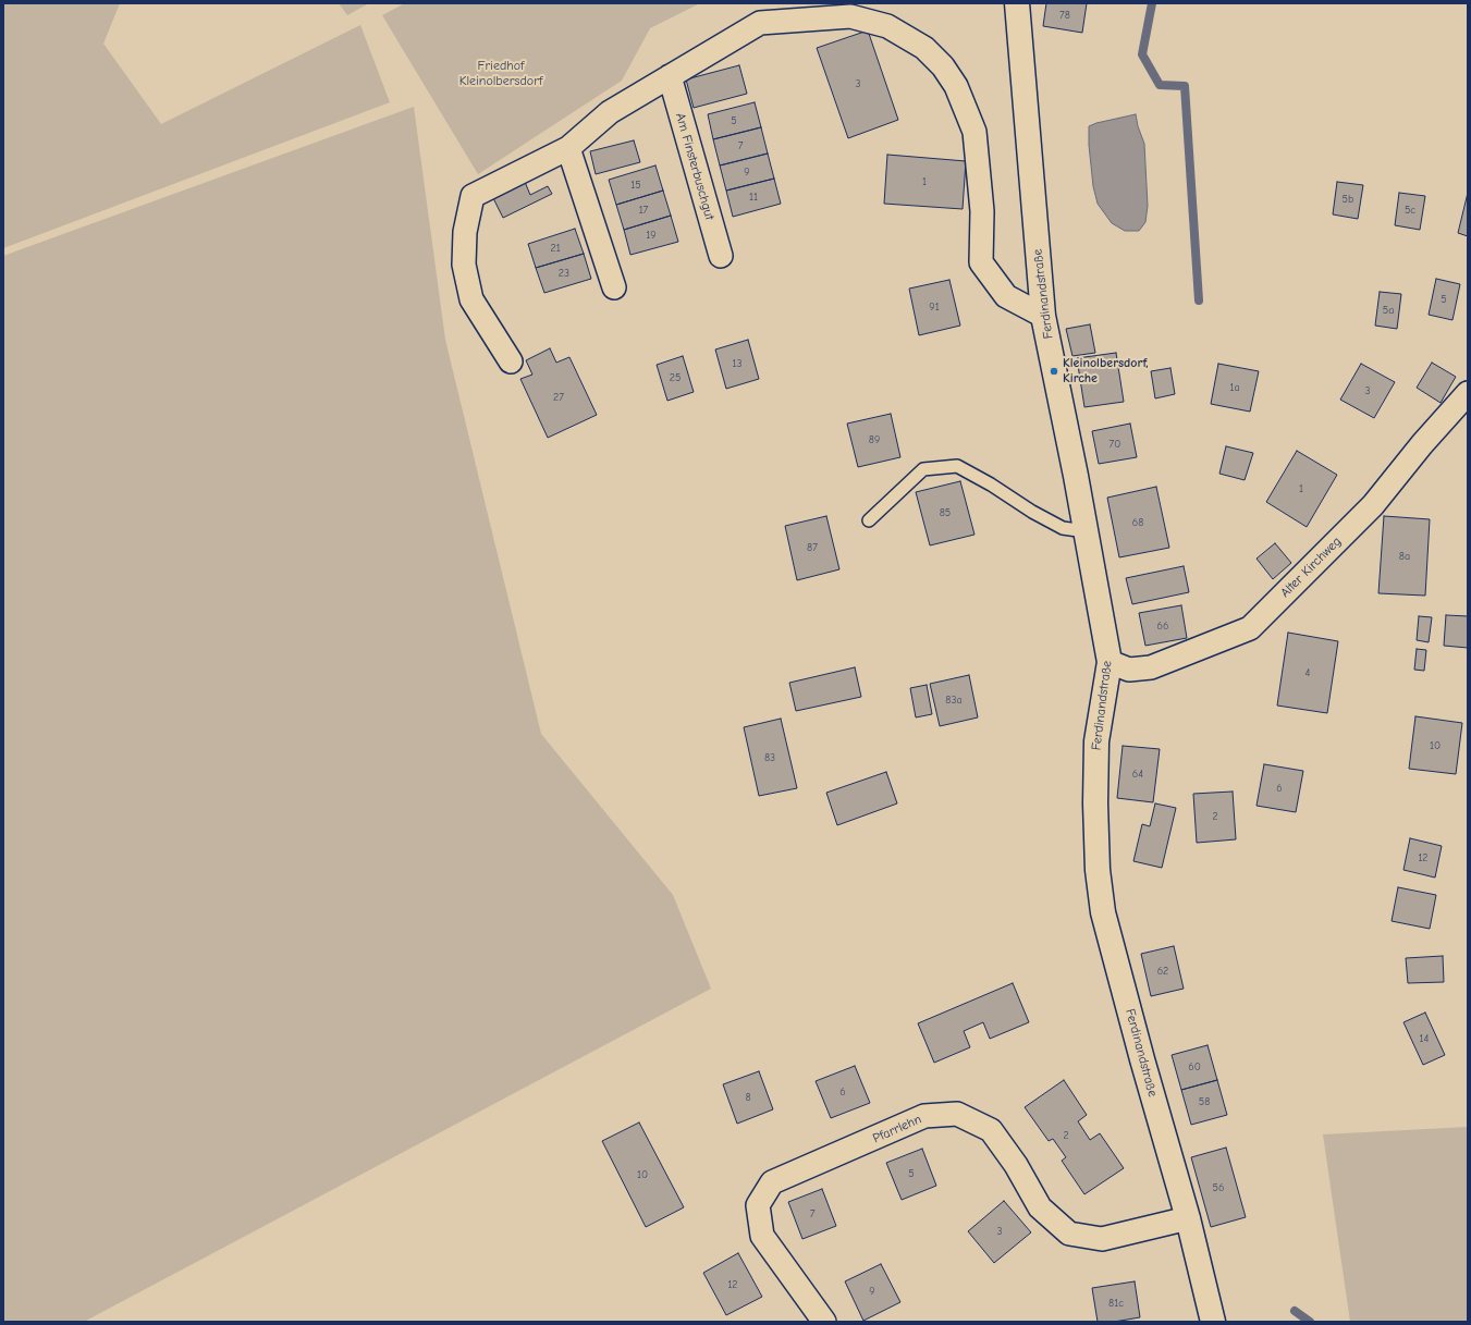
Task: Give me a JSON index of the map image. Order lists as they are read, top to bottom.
{
  "streets": {
    "street": [
      "Am Finsterbuschgut",
      "Ferdinandstraße",
      "Alter Kirchweg",
      "Pfarrlehn"
    ]
  },
  "crossings": [
    ["Ferdinandstraße", "Alter Kirchweg"],
    ["Ferdinandstraße", "Pfarrlehn"]
  ],
  "parks": ["Friedhof Kleinolbersdorf"],
  "places": ["Kleinolbersdorf, Kirche"],
  "house_numbers": [
    "78",
    "3",
    "5",
    "7",
    "9",
    "1",
    "15",
    "11",
    "5b",
    "17",
    "5c",
    "19",
    "21",
    "23",
    "5",
    "91",
    "5a",
    "13",
    "25",
    "1a",
    "3",
    "27",
    "89",
    "70",
    "1",
    "85",
    "68",
    "87",
    "8a",
    "66",
    "4",
    "83a",
    "10",
    "83",
    "64",
    "6",
    "2",
    "12",
    "62",
    "14",
    "60",
    "6",
    "8",
    "58",
    "2",
    "5",
    "10",
    "56",
    "7",
    "3",
    "12",
    "9",
    "81c"
  ]
}
